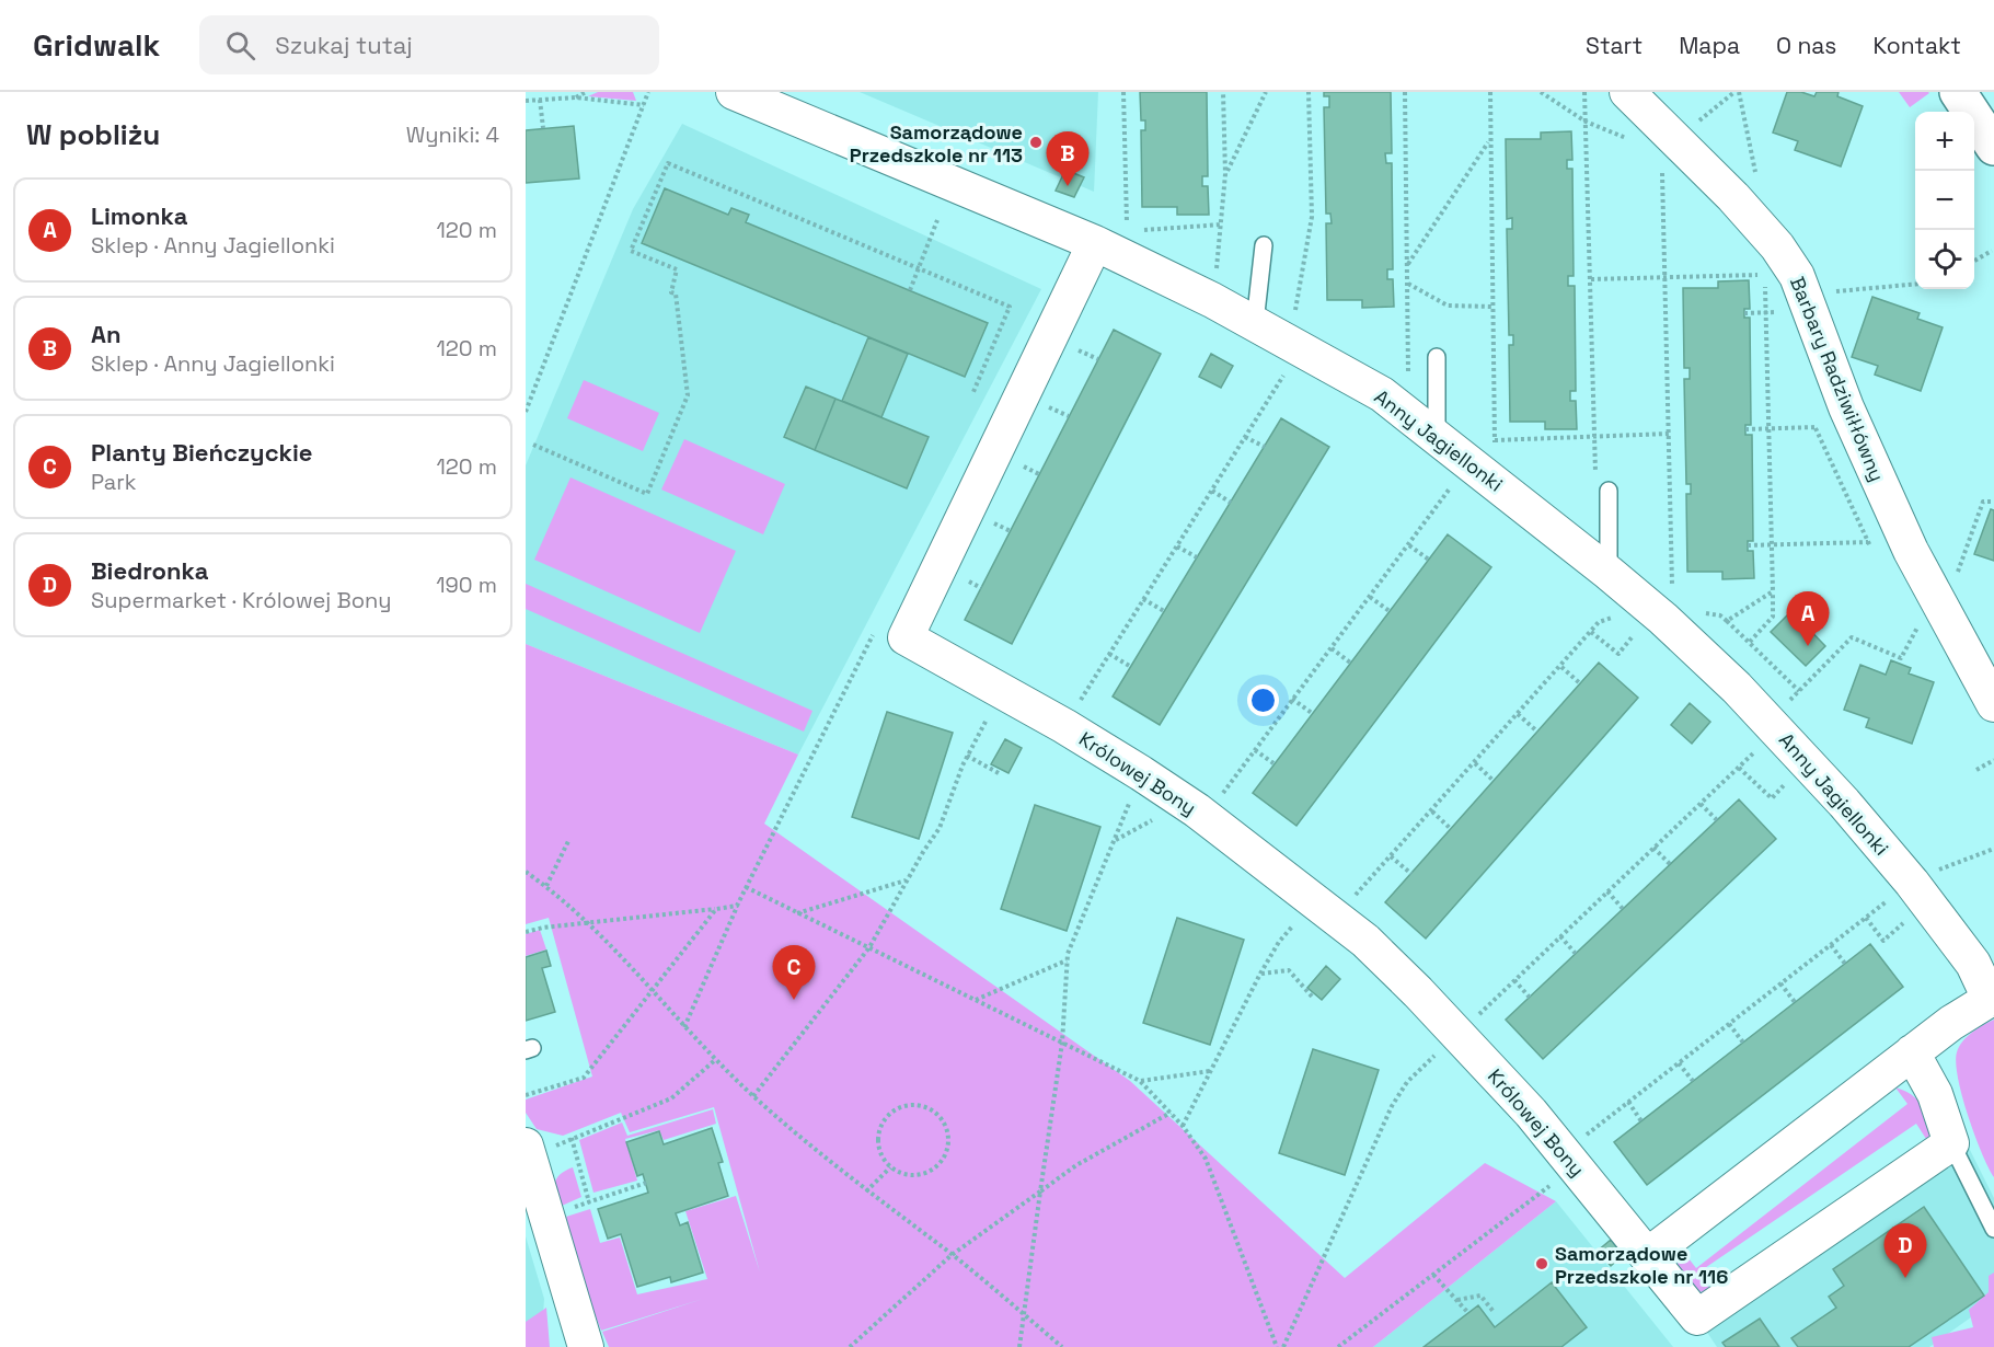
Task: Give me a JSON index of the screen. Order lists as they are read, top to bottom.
{
  "streets": {
    "street": ["Barbary Radziwiłłówny", "Anny Jagiellonki", "Królowej Bony"]
  },
  "places": ["Samorządowe Przedszkole nr 113", "Samorządowe Przedszkole nr 116"],
  "page": {
    "header": "Gridwalk",
    "search": "Szukaj tutaj",
    "nav": [
      "Start",
      "Mapa",
      "O nas",
      "Kontakt"
    ],
    "heading": ["W pobliżu", "Wyniki: 4"],
    "map_buttons": ["+", "−"],
    "pins": [
      "B",
      "A",
      "C",
      "D"
    ],
    "list": [
      {
        "mark": "A",
        "name": "Limonka",
        "note": "Sklep · Anny Jagiellonki",
        "value": "120 m"
      },
      {
        "mark": "B",
        "name": "An",
        "note": "Sklep · Anny Jagiellonki",
        "value": "120 m"
      },
      {
        "mark": "C",
        "name": "Planty Bieńczyckie",
        "note": "Park",
        "value": "120 m"
      },
      {
        "mark": "D",
        "name": "Biedronka",
        "note": "Supermarket · Królowej Bony",
        "value": "190 m"
      }
    ]
  }
}
